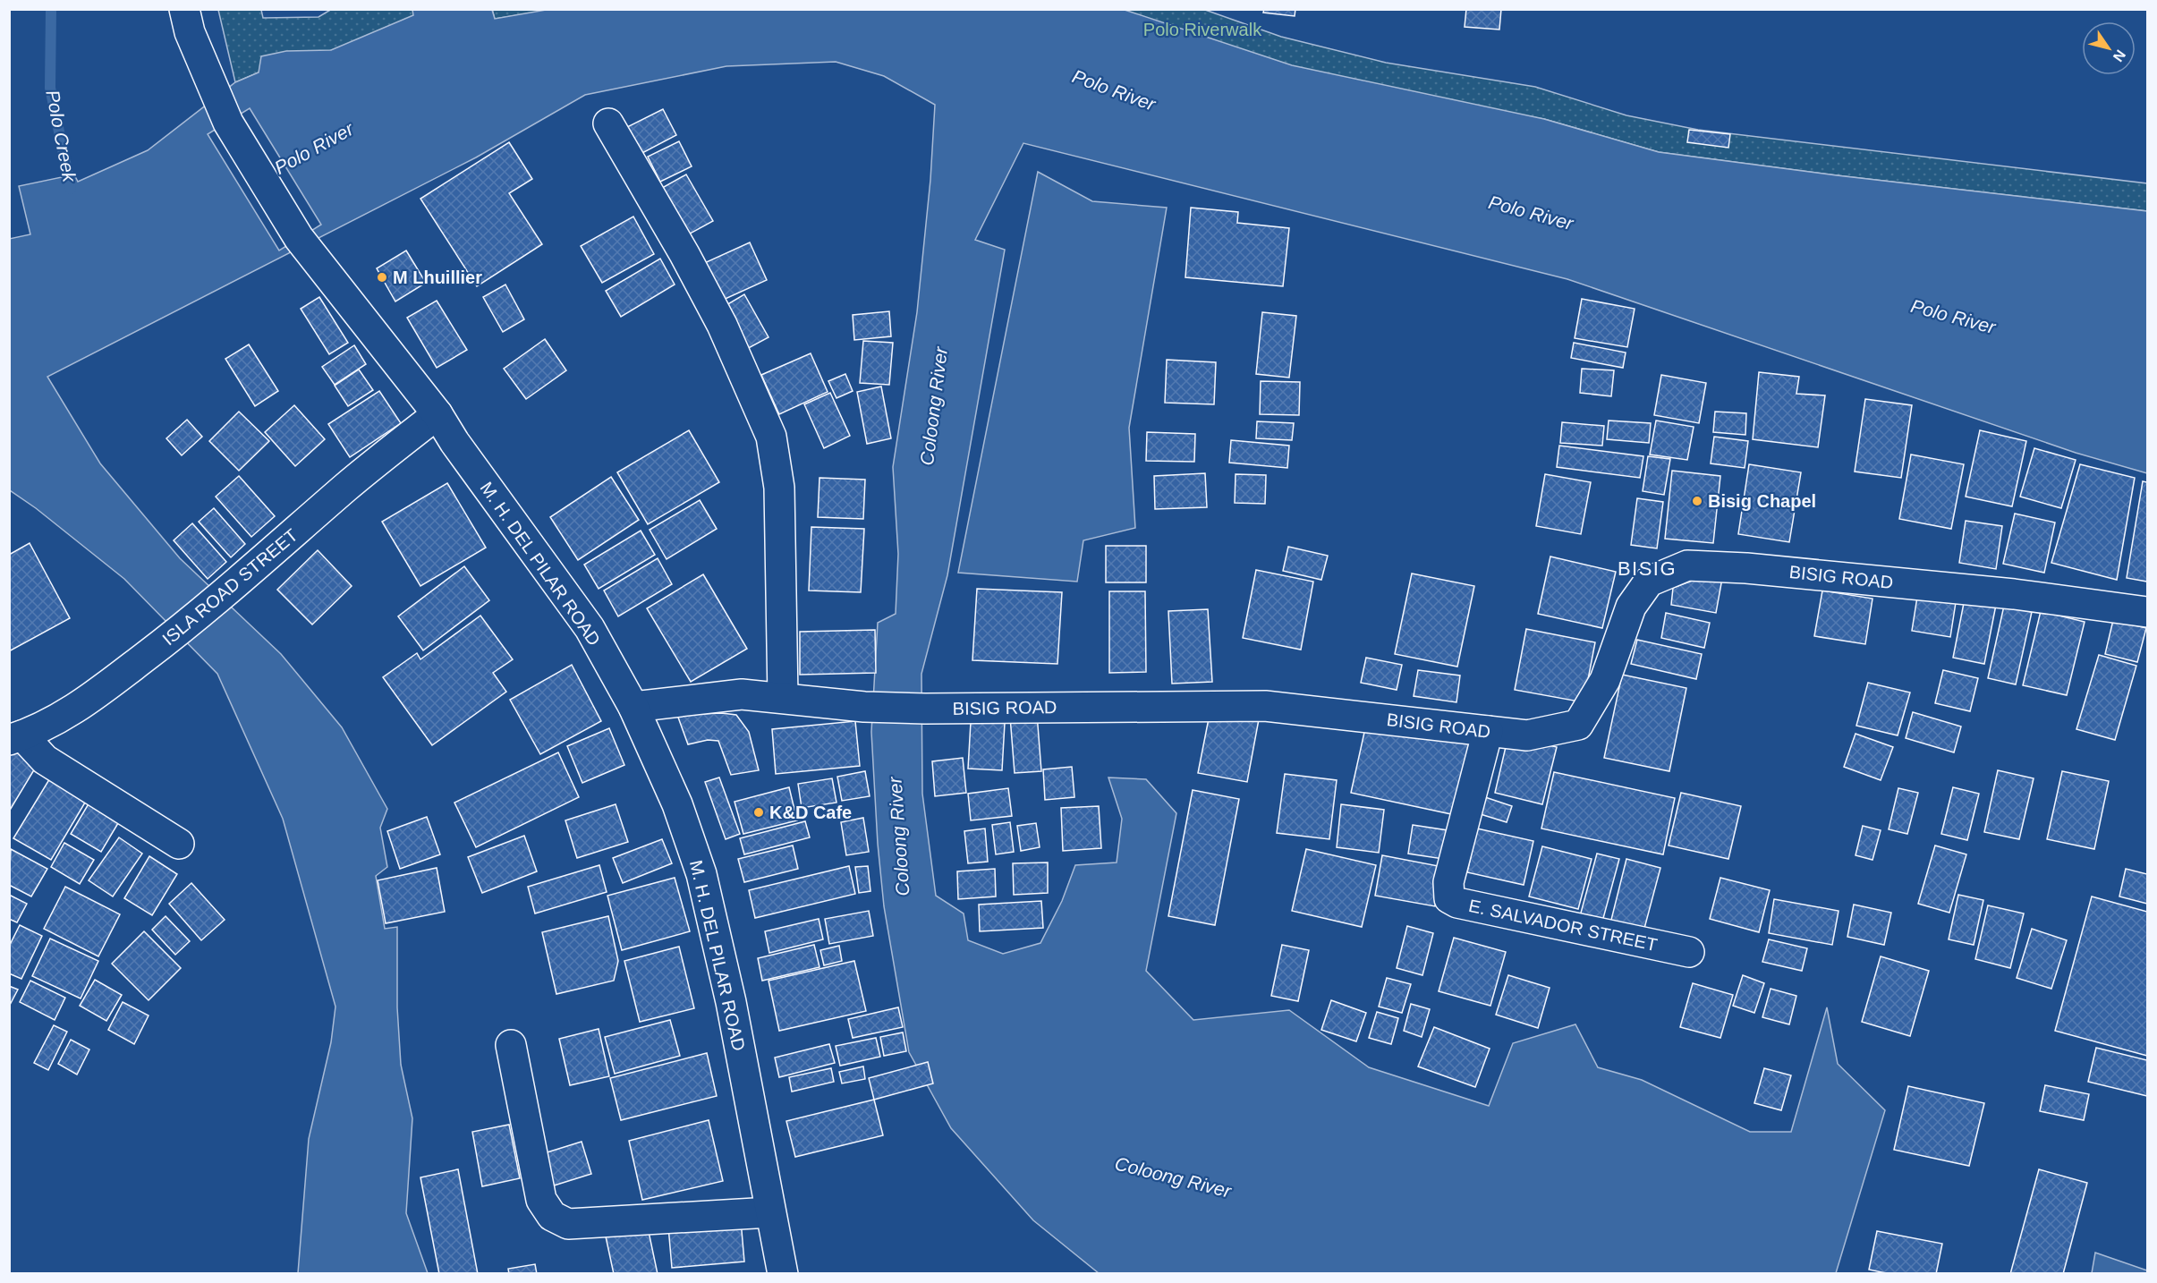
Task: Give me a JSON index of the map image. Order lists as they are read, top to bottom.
{
  "streets": {
    "street": [
      "M. H. DEL PILAR ROAD",
      "BISIG ROAD",
      "ISLA ROAD STREET",
      "E. SALVADOR STREET"
    ]
  },
  "crossings": [
    ["M. H. DEL PILAR ROAD", "BISIG ROAD"],
    ["M. H. DEL PILAR ROAD", "ISLA ROAD STREET"],
    ["BISIG ROAD", "E. SALVADOR STREET"]
  ],
  "districts": ["BISIG"],
  "water": ["Polo River", "Polo Creek", "Coloong River"],
  "parks": ["Polo Riverwalk"],
  "places": ["M Lhuillier", "Bisig Chapel", "K&D Cafe"],
  "north": "bottom right"
}
